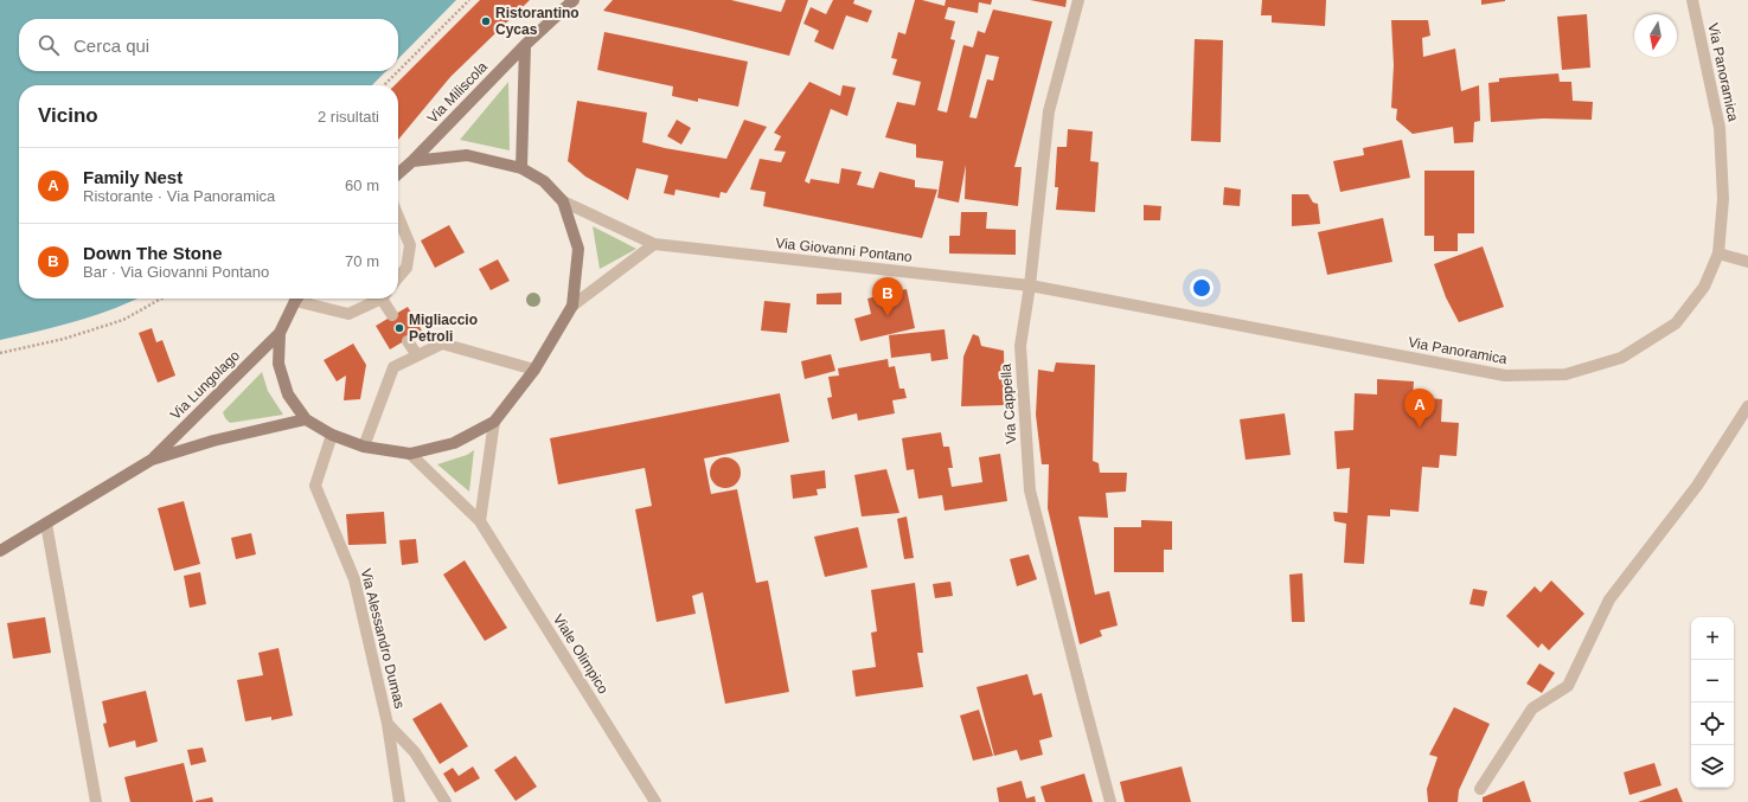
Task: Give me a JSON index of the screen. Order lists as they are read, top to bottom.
{
  "streets": {
    "main road": ["Via Miliscola", "Via Lungolago"],
    "street": [
      "Via Panoramica",
      "Via Giovanni Pontano",
      "Via Cappella",
      "Via Alessandro Dumas",
      "Viale Olimpico"
    ]
  },
  "crossings": [
    ["Via Panoramica", "Via Giovanni Pontano"],
    ["Via Panoramica", "Via Cappella"],
    ["Via Giovanni Pontano", "Via Cappella"]
  ],
  "places": ["Ristorantino Cycas", "Migliaccio Petroli"],
  "north": "bottom",
  "page": {
    "search": "Cerca qui",
    "heading": ["Vicino", "2 risultati"],
    "list": [
      {
        "mark": "A",
        "name": "Family Nest",
        "note": "Ristorante · Via Panoramica",
        "value": "60 m"
      },
      {
        "mark": "B",
        "name": "Down The Stone",
        "note": "Bar · Via Giovanni Pontano",
        "value": "70 m"
      }
    ],
    "pins": ["B", "A"],
    "map_buttons": ["+", "−"]
  }
}
